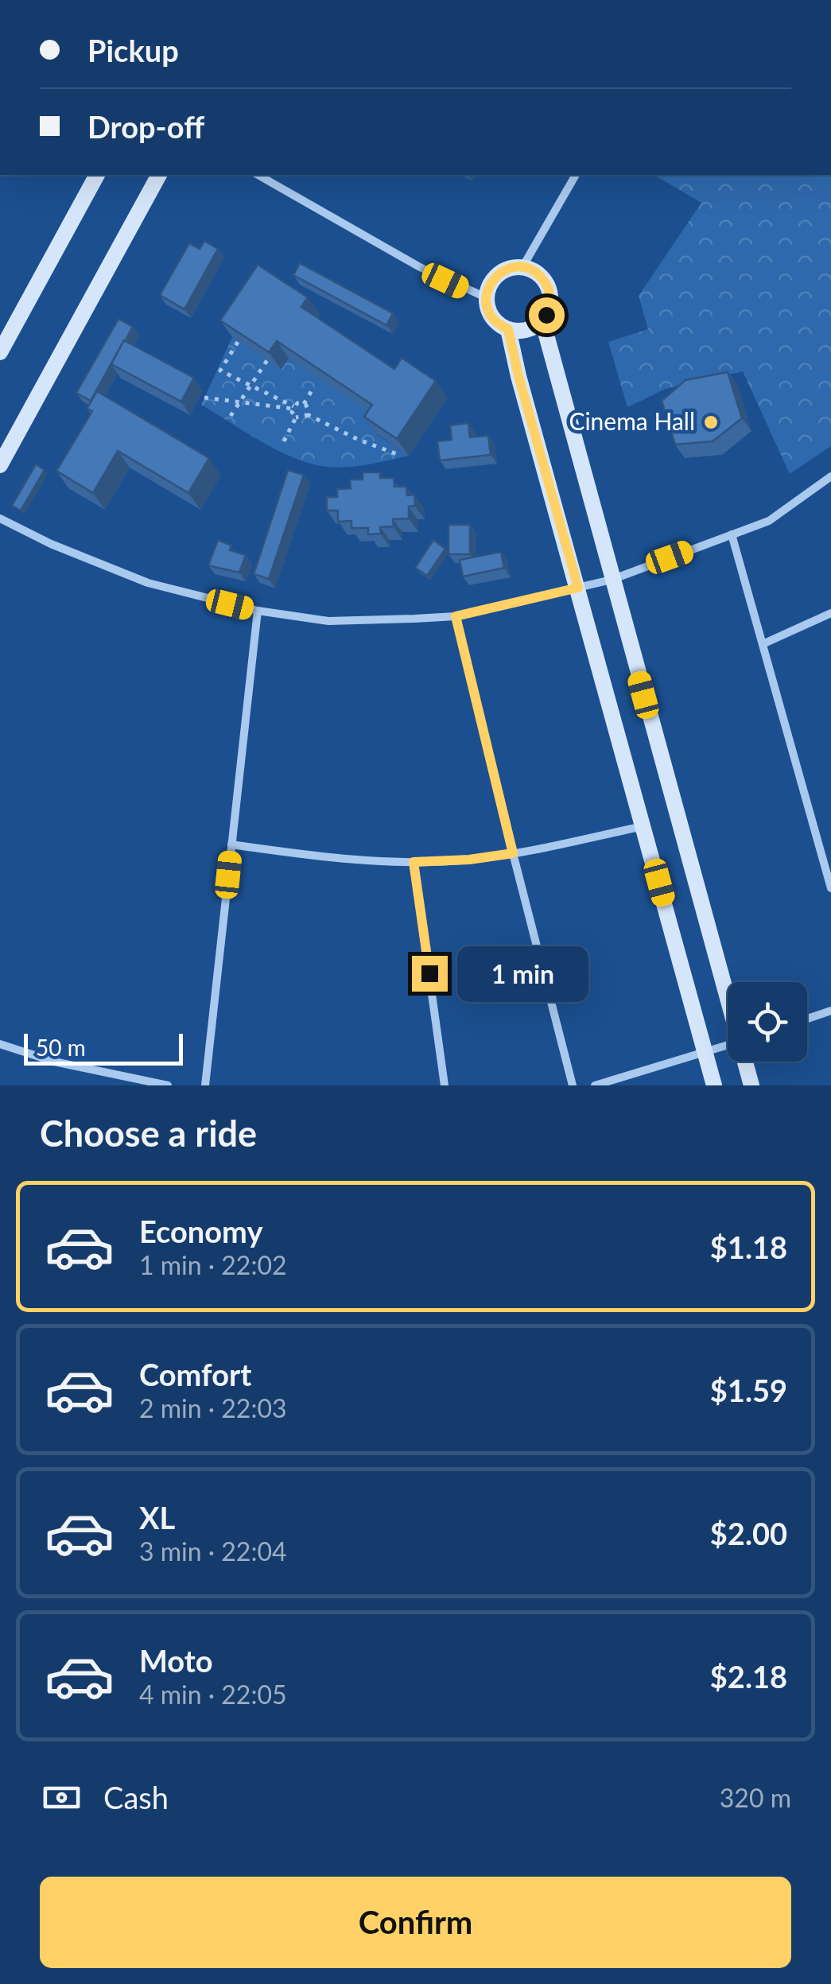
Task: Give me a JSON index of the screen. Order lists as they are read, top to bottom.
{
  "places": ["Cinema Hall"],
  "scale_bar": "50 m",
  "page": {
    "banner": ["Pickup", "Drop-off"],
    "bubble": "1 min",
    "scale": "50 m",
    "heading": "Choose a ride",
    "list": [
      {
        "name": "Economy",
        "note": "1 min · 22:02",
        "value": "$1.18"
      },
      {
        "name": "Comfort",
        "note": "2 min · 22:03",
        "value": "$1.59"
      },
      {
        "name": "XL",
        "note": "3 min · 22:04",
        "value": "$2.00"
      },
      {
        "name": "Moto",
        "note": "4 min · 22:05",
        "value": "$2.18"
      }
    ],
    "pay": ["Cash", "320 m"],
    "buttons": "Confirm"
  }
}
